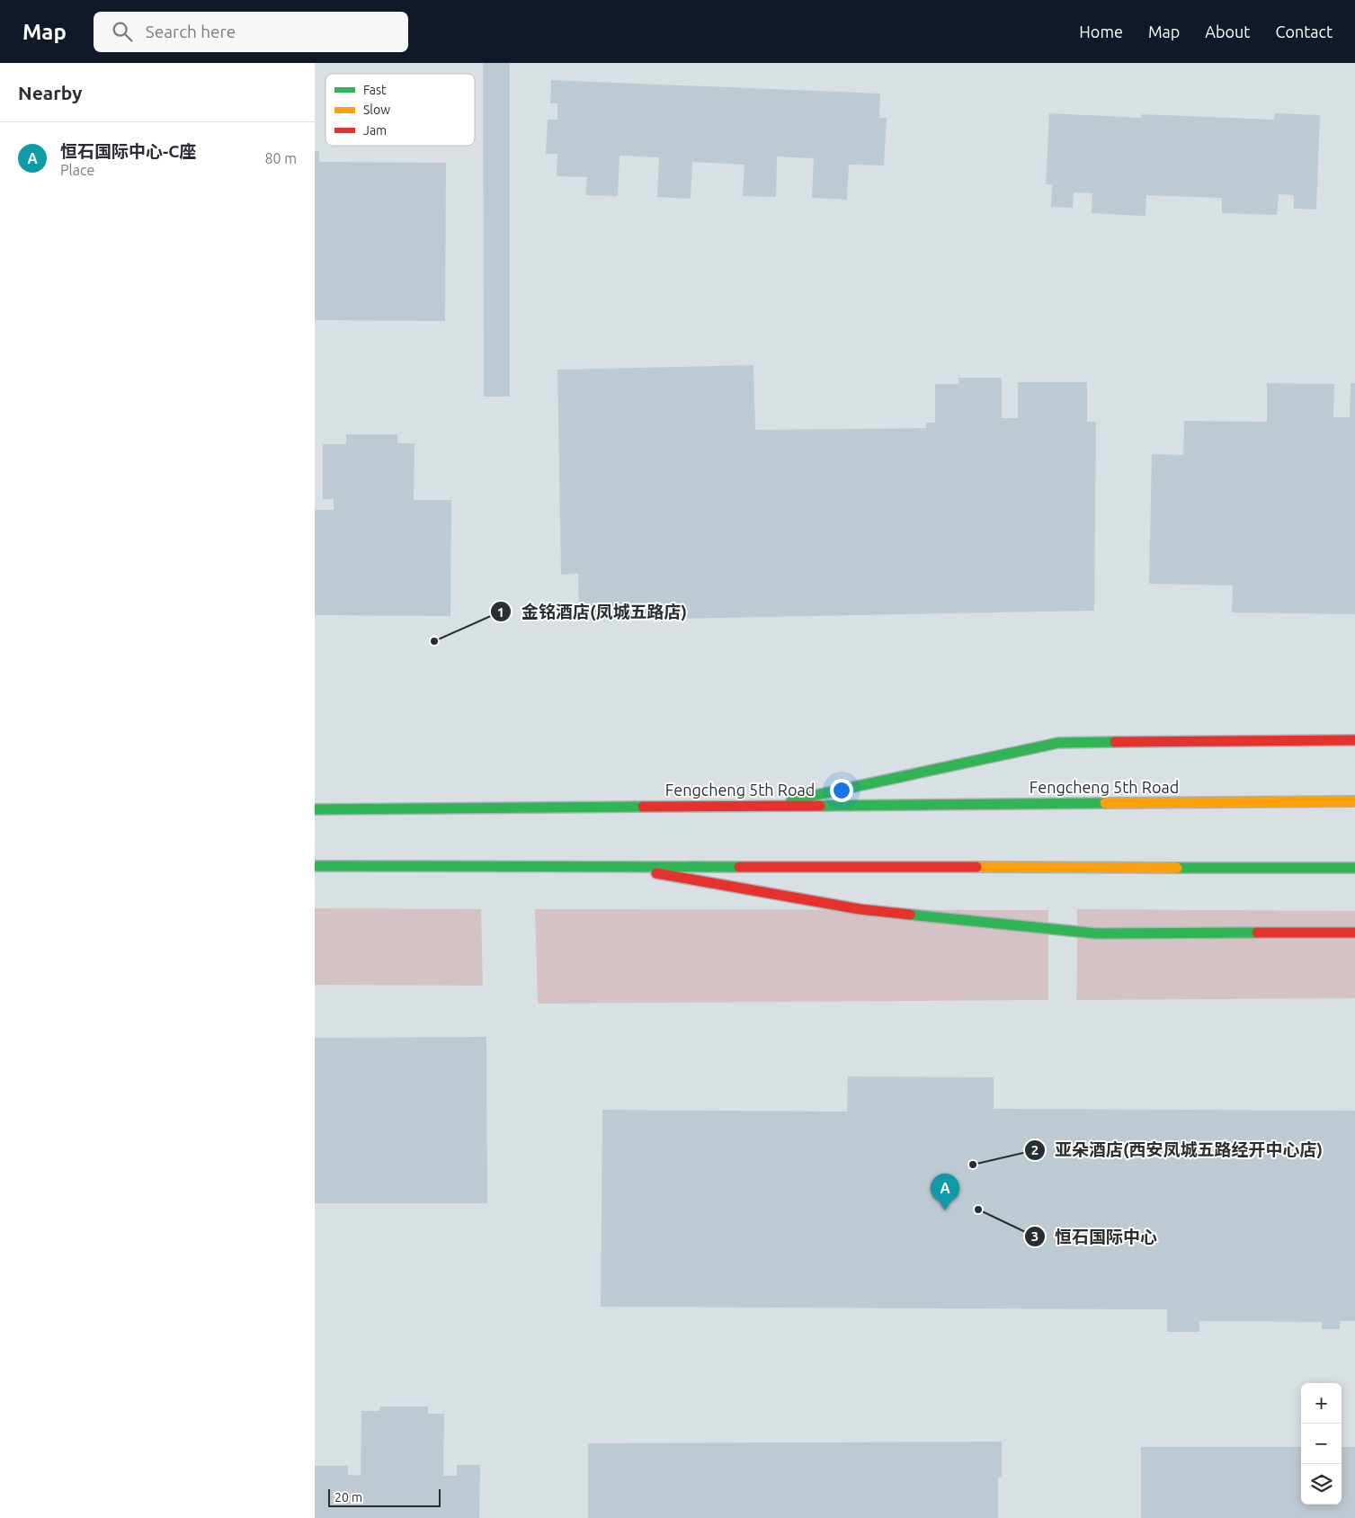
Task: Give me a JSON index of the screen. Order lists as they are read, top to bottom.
{
  "streets": {
    "main road": ["Fengcheng 5th Road"]
  },
  "places": ["金铭酒店(凤城五路店)", "亚朵酒店(西安凤城五路经开中心店)", "恒石国际中心"],
  "legend": ["Fast", "Slow", "Jam"],
  "scale_bar": "20 m",
  "page": {
    "header": "Map",
    "search": "Search here",
    "nav": [
      "Home",
      "Map",
      "About",
      "Contact"
    ],
    "heading": "Nearby",
    "list": [
      {
        "mark": "A",
        "name": "恒石国际中心-C座",
        "note": "Place",
        "value": "80 m"
      }
    ],
    "pins": "A",
    "map_buttons": ["+", "−"],
    "scale": "20 m"
  }
}
